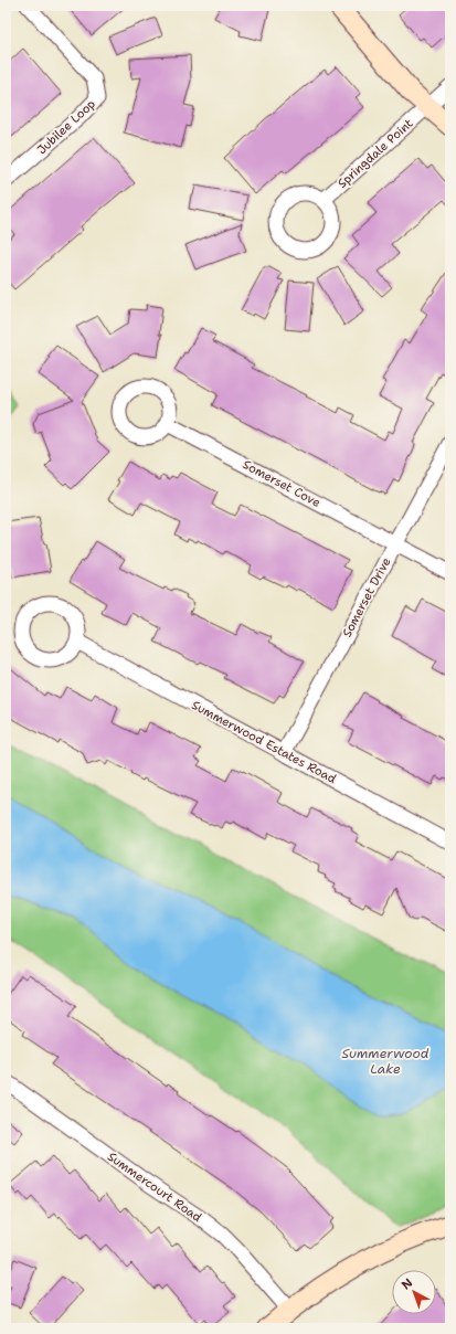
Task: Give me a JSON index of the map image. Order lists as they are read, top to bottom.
{
  "streets": {
    "street": [
      "Jubilee Loop",
      "Springdale Point",
      "Somerset Cove",
      "Somerset Drive",
      "Summerwood Estates Road",
      "Summercourt Road"
    ]
  },
  "crossings": [
    ["Somerset Cove", "Somerset Drive"],
    ["Somerset Drive", "Summerwood Estates Road"]
  ],
  "water": ["Summerwood Lake"],
  "north": "top left"
}
